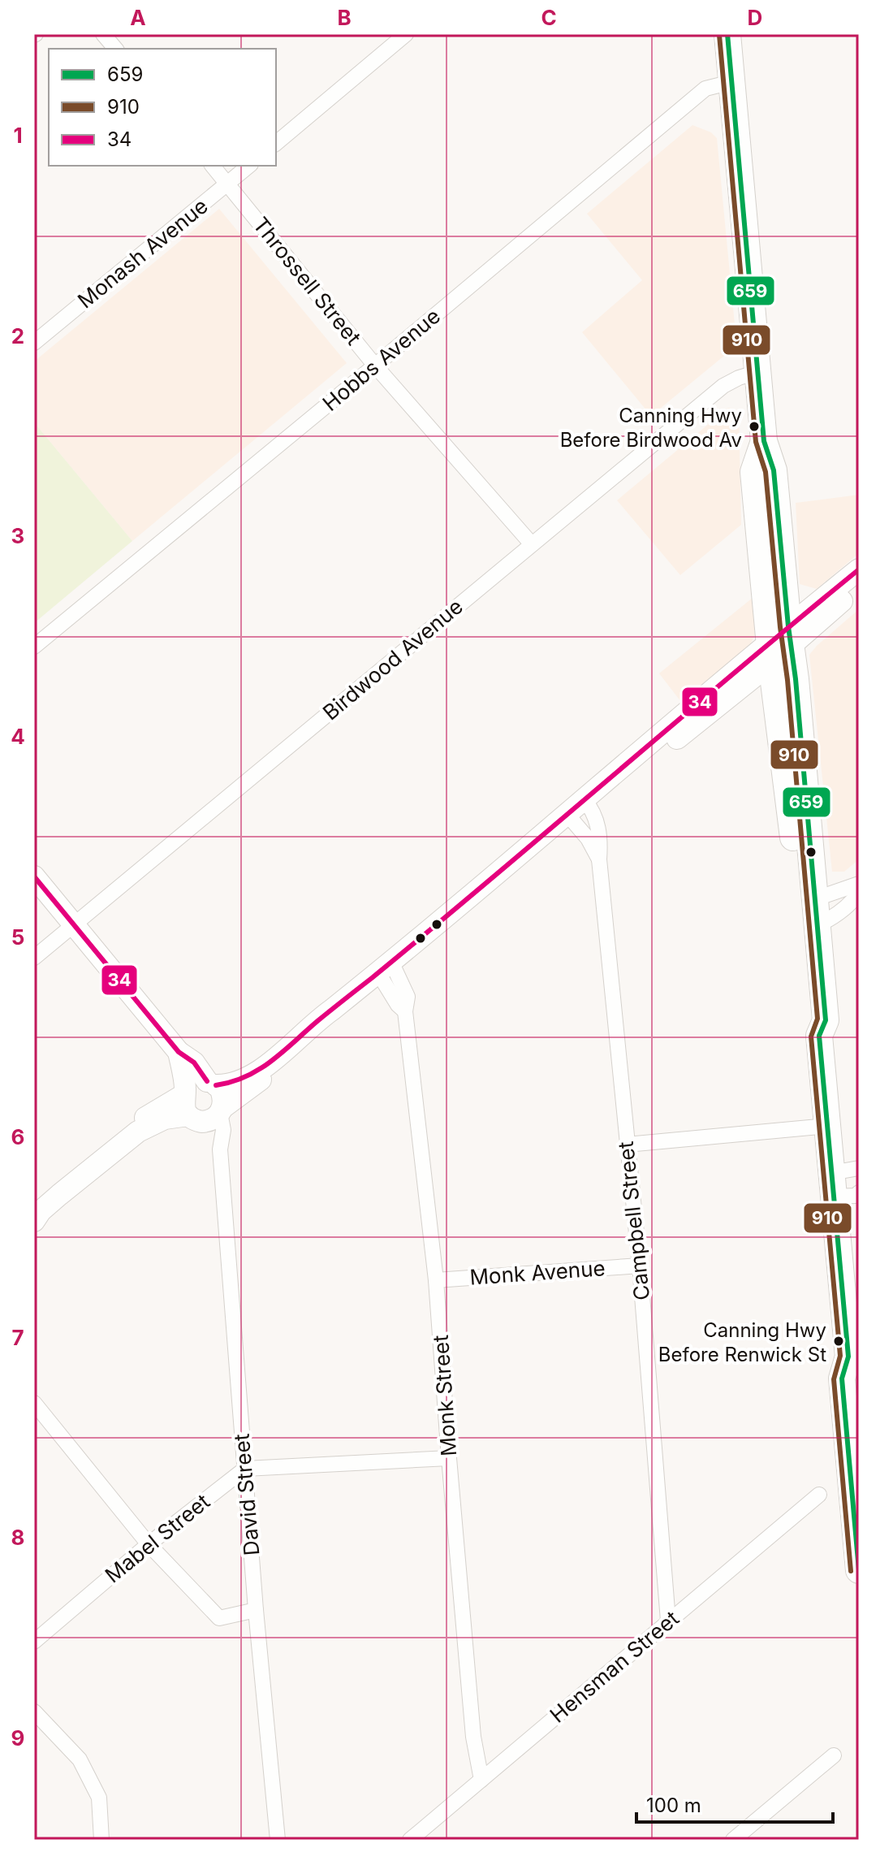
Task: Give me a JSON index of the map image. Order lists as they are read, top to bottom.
{
  "streets": {
    "street": [
      "Monash Avenue",
      "Throssell Street",
      "Hobbs Avenue",
      "Birdwood Avenue",
      "Campbell Street",
      "Monk Avenue",
      "Monk Street",
      "David Street",
      "Mabel Street",
      "Hensman Street"
    ]
  },
  "crossings": [
    ["Monash Avenue", "Throssell Street"],
    ["Throssell Street", "Hobbs Avenue"],
    ["Throssell Street", "Birdwood Avenue"],
    ["Campbell Street", "Monk Avenue"],
    ["Campbell Street", "Hensman Street"],
    ["Monk Avenue", "Monk Street"],
    ["Monk Street", "Hensman Street"],
    ["David Street", "Mabel Street"]
  ],
  "places": ["Canning Hwy Before Birdwood Av", "Canning Hwy Before Renwick St"],
  "lines": ["transit line 659", "transit line 910", "transit line 34"],
  "legend": ["659", "910", "34"],
  "scale_bar": "100 m",
  "grid": {
    "columns": [
      "A",
      "B",
      "C",
      "D"
    ],
    "rows": [
      "1",
      "2",
      "3",
      "4",
      "5",
      "6",
      "7",
      "8",
      "9"
    ]
  }
}
